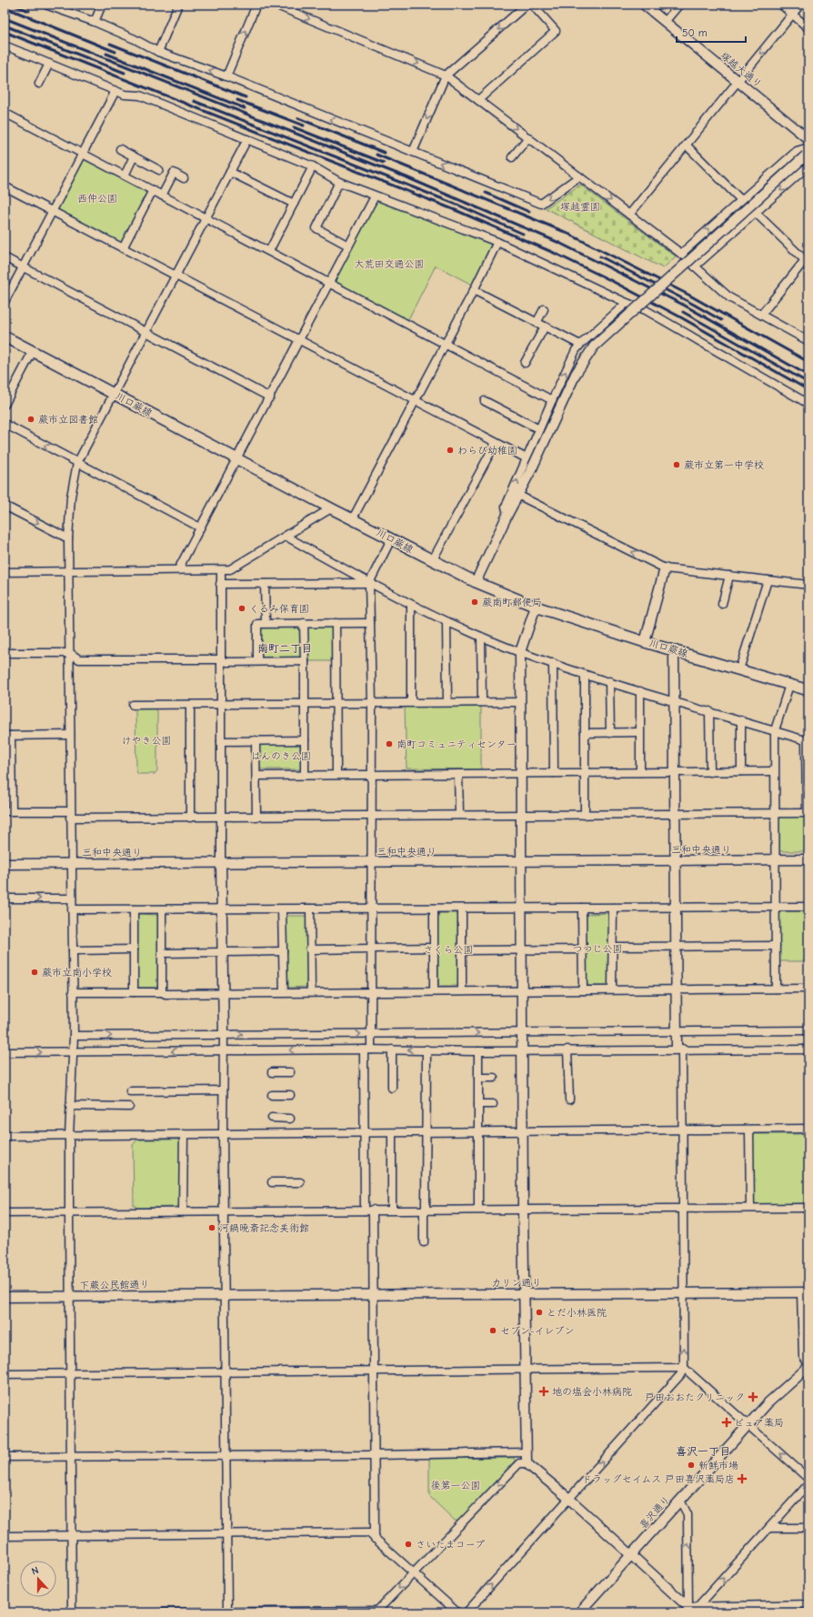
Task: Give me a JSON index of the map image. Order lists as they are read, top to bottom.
{
  "streets": {
    "main road": ["川口蕨線"],
    "street": [
      "塚越大通り",
      "三和中央通り",
      "カリン通り",
      "下蕨公民館通り",
      "喜沢通り"
    ]
  },
  "crossings": [
    ["カリン通り", "下蕨公民館通り"]
  ],
  "districts": ["南町二丁目", "喜沢一丁目"],
  "parks": [
    "西仲公園",
    "塚越霊園",
    "大荒田交通公園",
    "けやき公園",
    "はんのき公園",
    "つつじ公園",
    "さくら公園",
    "後第一公園"
  ],
  "places": {
    "other": [
      "蕨市立図書館",
      "わらび幼稚園",
      "蕨市立第一中学校",
      "蕨南町郵便局",
      "くるみ保育園",
      "南町コミュニティセンター",
      "蕨市立南小学校",
      "河鍋暁斎記念美術館",
      "とだ小林医院",
      "セブン-イレブン",
      "新鮮市場",
      "さいたまコープ"
    ],
    "health": [
      "地の塩会小林病院",
      "戸田おおたクリニック",
      "ピュア薬局",
      "ドラッグセイムス 戸田喜沢薬局店"
    ]
  },
  "scale_bar": "50 m",
  "north": "top"
}
